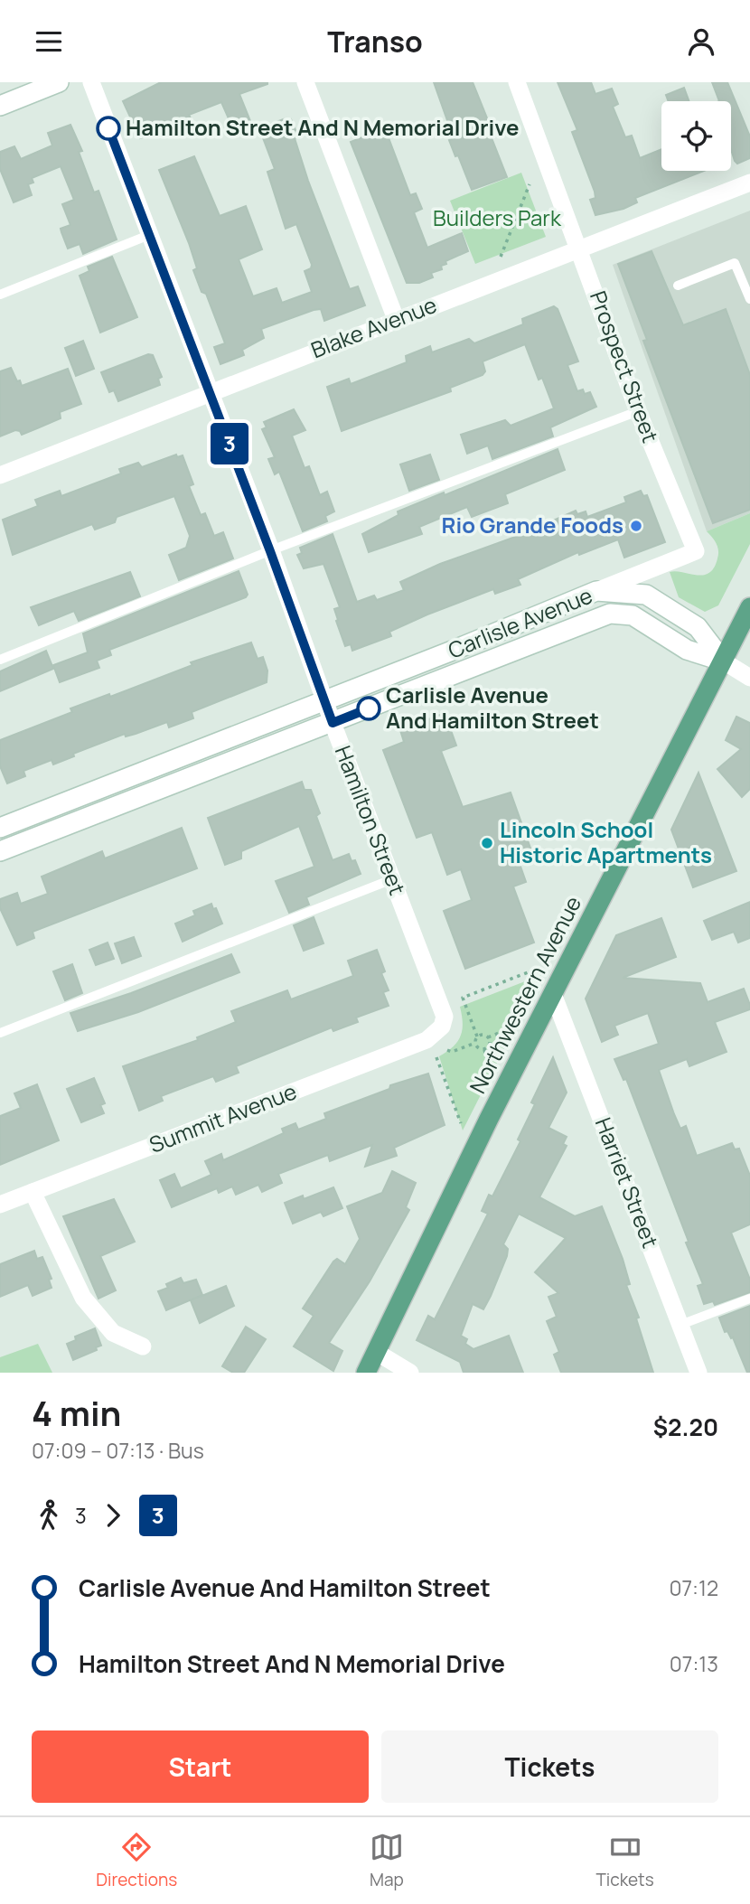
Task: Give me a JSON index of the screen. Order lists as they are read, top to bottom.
{
  "streets": {
    "main road": ["Northwestern Avenue"],
    "street": [
      "Blake Avenue",
      "Prospect Street",
      "Carlisle Avenue",
      "Hamilton Street",
      "Summit Avenue",
      "Harriet Street"
    ]
  },
  "crossings": [
    ["Blake Avenue", "Prospect Street"],
    ["Blake Avenue", "Hamilton Street"],
    ["Prospect Street", "Carlisle Avenue"],
    ["Carlisle Avenue", "Hamilton Street"],
    ["Carlisle Avenue", "Northwestern Avenue"],
    ["Hamilton Street", "Summit Avenue"],
    ["Northwestern Avenue", "Harriet Street"]
  ],
  "parks": ["Builders Park"],
  "places": [
    "Hamilton Street And N Memorial Drive",
    "Rio Grande Foods",
    "Carlisle Avenue And Hamilton Street",
    "Lincoln School Historic Apartments"
  ],
  "lines": ["bus line 3"],
  "page": {
    "header": "Transo",
    "on_map": "3",
    "heading": ["4 min", "07:09 – 07:13 · Bus", "$2.20"],
    "legs": ["3", "3"],
    "list": [
      {
        "name": "Carlisle Avenue And Hamilton Street",
        "value": "07:12"
      },
      {
        "name": "Hamilton Street And N Memorial Drive",
        "value": "07:13"
      }
    ],
    "buttons": ["Start", "Tickets"],
    "tabs": ["Directions", "Map", "Tickets"]
  }
}
